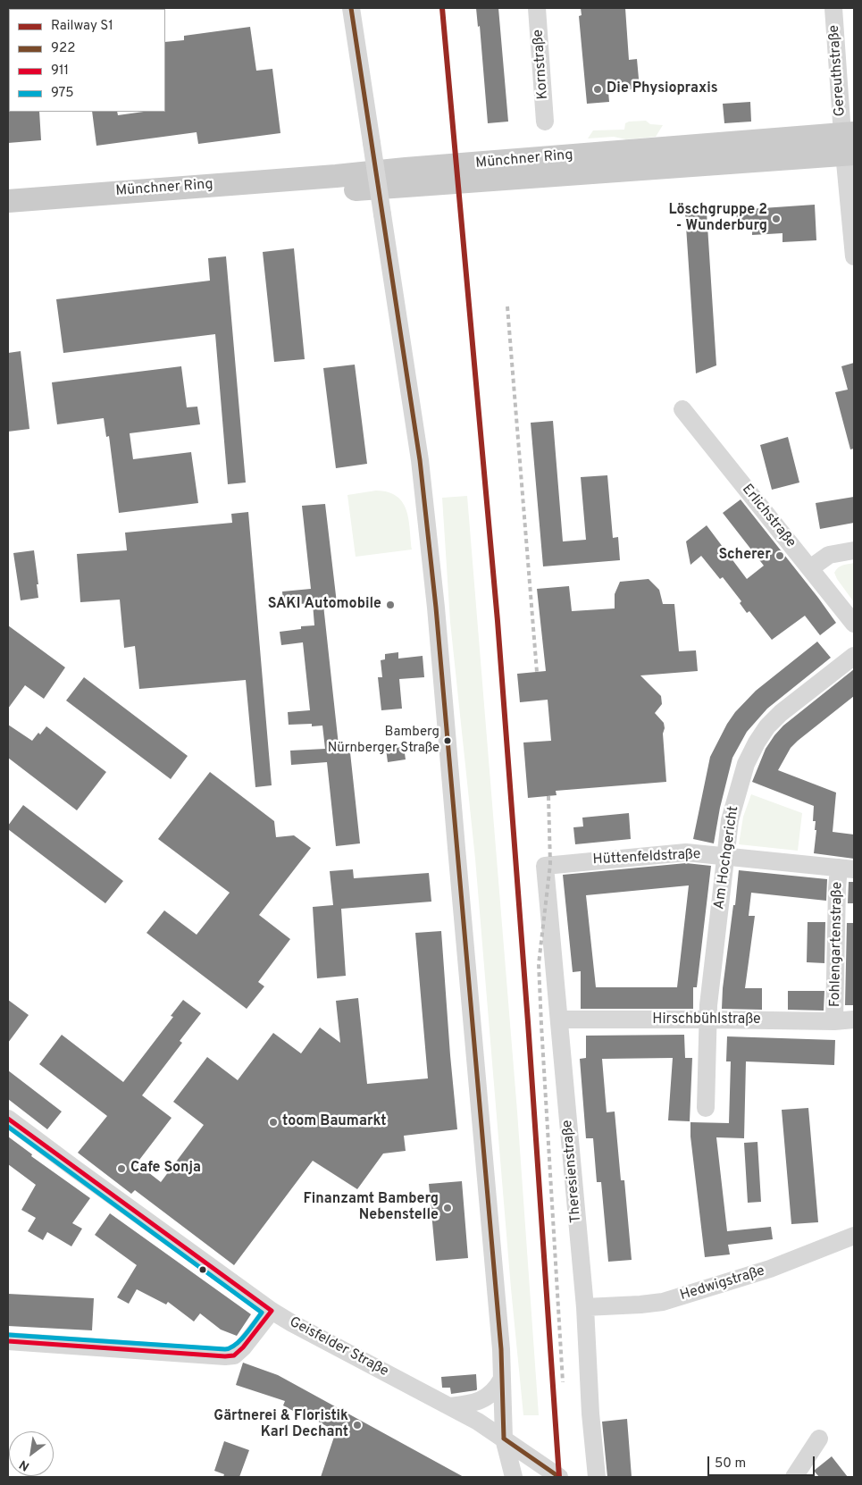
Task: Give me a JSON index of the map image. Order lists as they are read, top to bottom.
{
  "streets": {
    "main road": ["Münchner Ring"],
    "street": [
      "Kornstraße",
      "Gereuthstraße",
      "Erlichstraße",
      "Hüttenfeldstraße",
      "Am Hochgericht",
      "Fohlengartenstraße",
      "Hirschbühlstraße",
      "Theresienstraße",
      "Hedwigstraße",
      "Geisfelder Straße"
    ]
  },
  "crossings": [
    ["Gereuthstraße", "Münchner Ring"],
    ["Hüttenfeldstraße", "Am Hochgericht"],
    ["Hüttenfeldstraße", "Fohlengartenstraße"],
    ["Hüttenfeldstraße", "Theresienstraße"],
    ["Am Hochgericht", "Hirschbühlstraße"],
    ["Fohlengartenstraße", "Hirschbühlstraße"],
    ["Hirschbühlstraße", "Theresienstraße"],
    ["Theresienstraße", "Hedwigstraße"]
  ],
  "places": [
    "Die Physiopraxis",
    "Löschgruppe 2 - Wunderburg",
    "Scherer",
    "SAKI Automobile",
    "Bamberg Nürnberger Straße",
    "toom Baumarkt",
    "Cafe Sonja",
    "Finanzamt Bamberg Nebenstelle",
    "Gärtnerei & Floristik Karl Dechant"
  ],
  "lines": [
    "rail line S1",
    "transit line 922",
    "transit line 911",
    "transit line 975"
  ],
  "legend": [
    "Railway S1",
    "922",
    "911",
    "975"
  ],
  "scale_bar": "50 m",
  "north": "bottom left"
}
